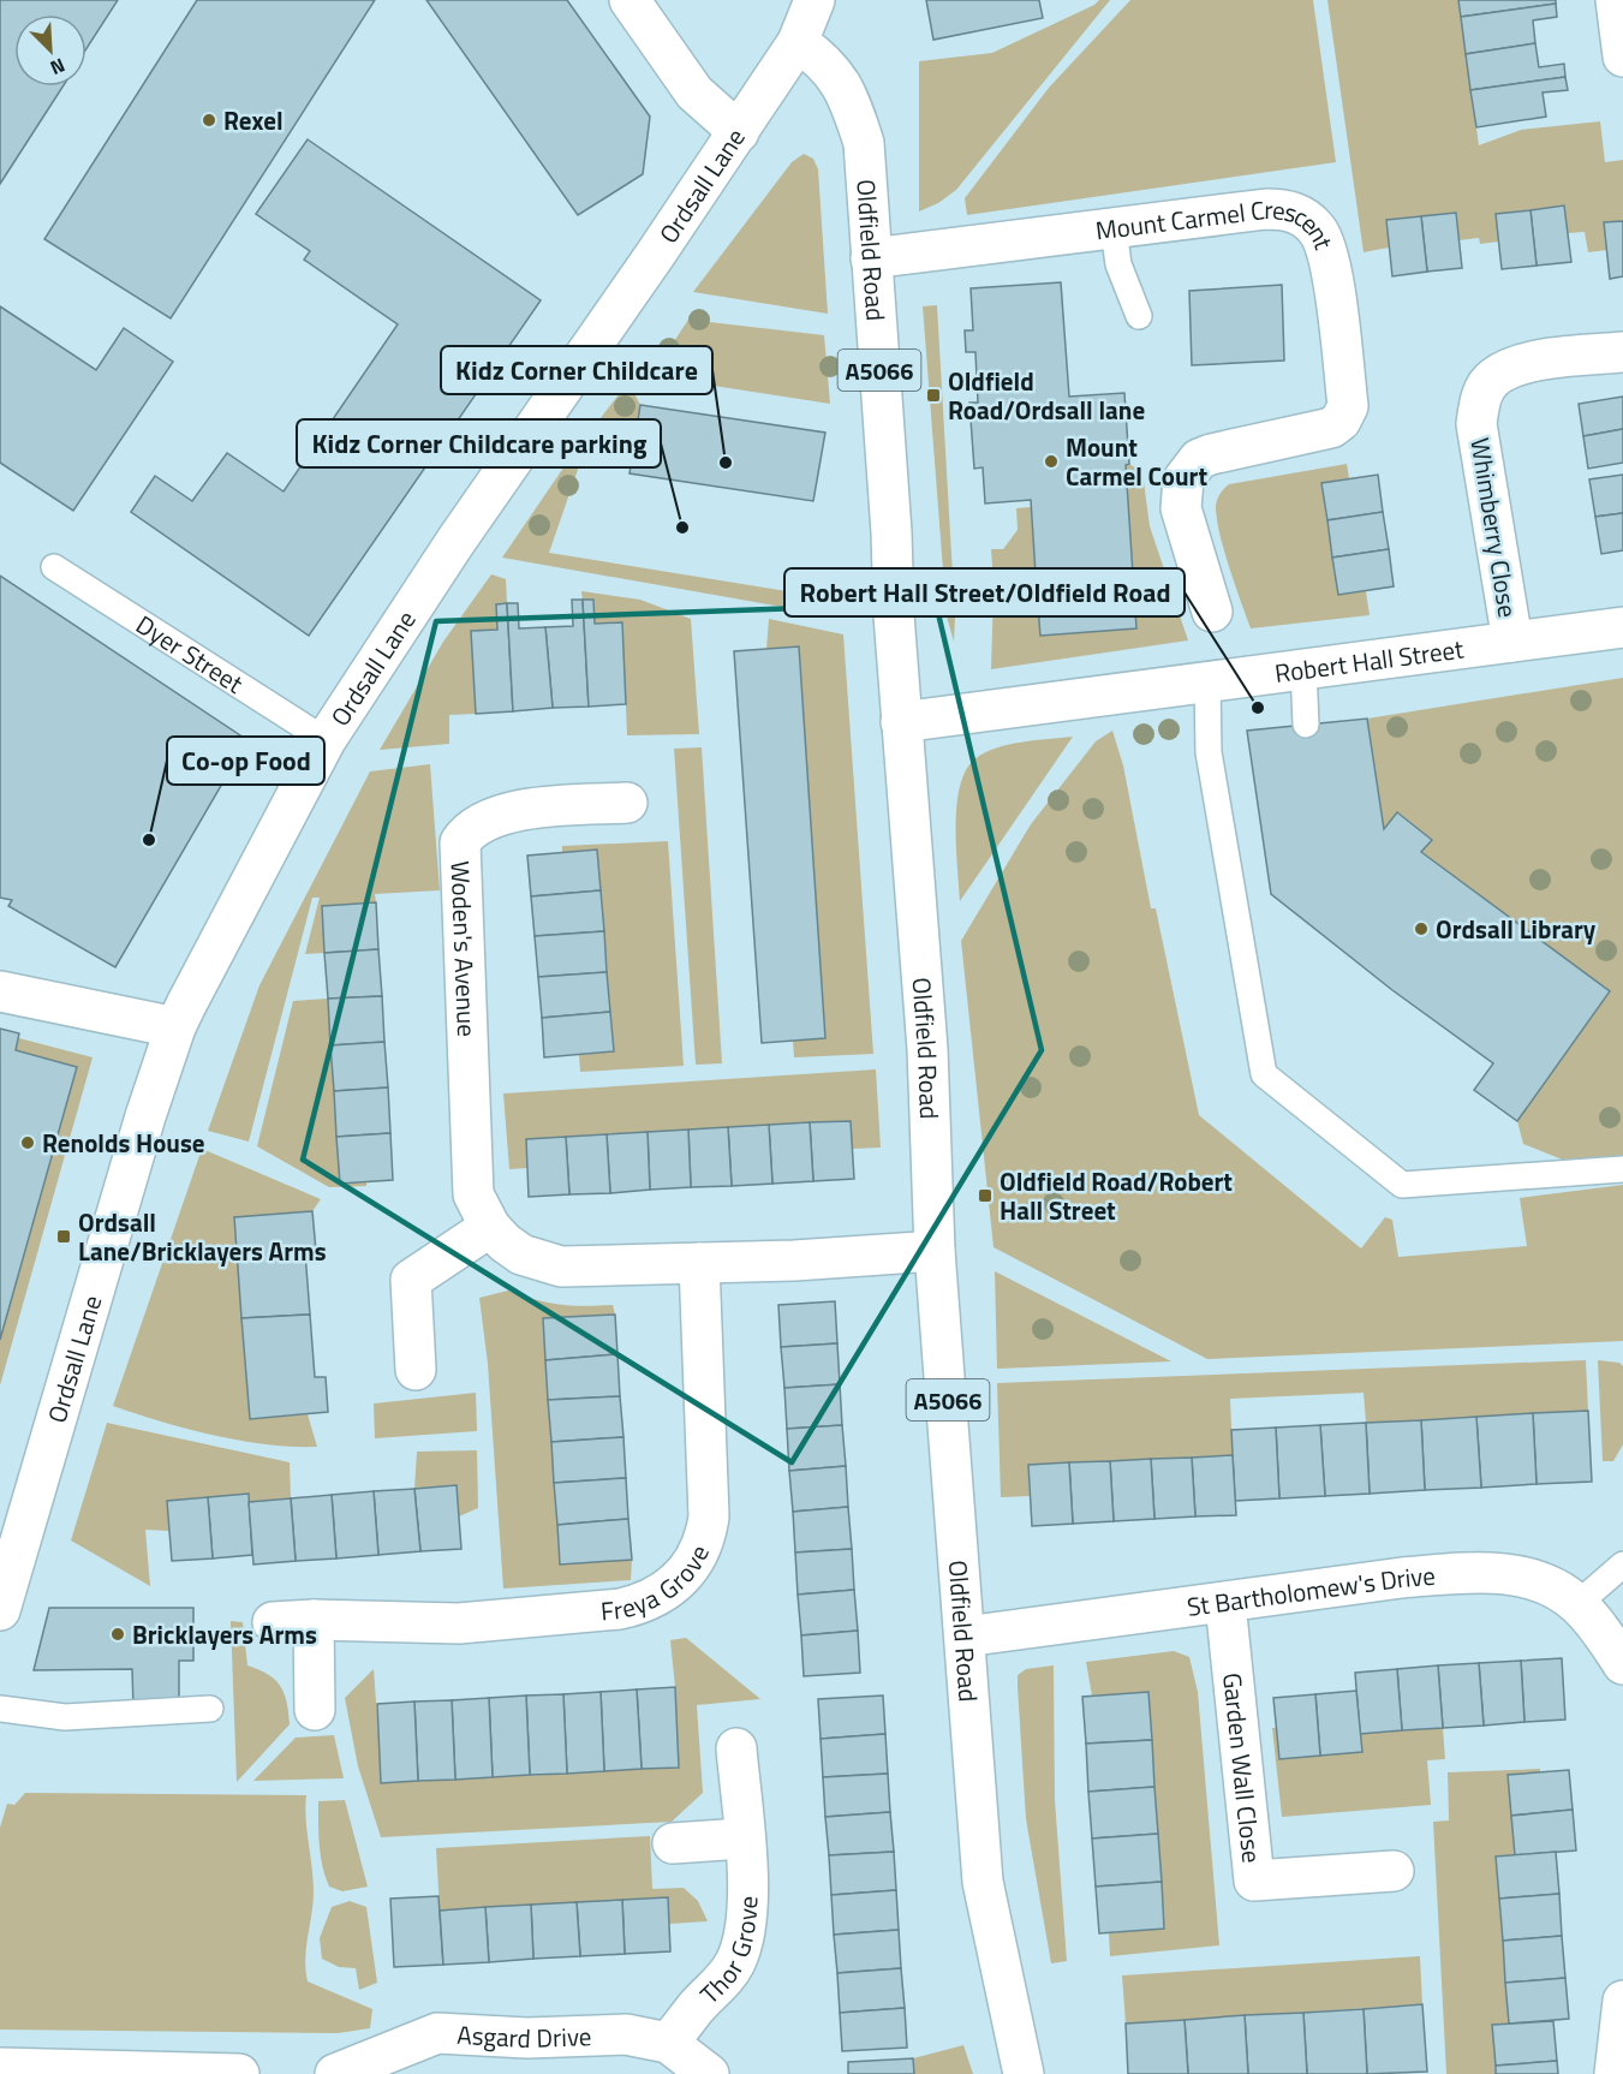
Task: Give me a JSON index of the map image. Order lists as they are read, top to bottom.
{
  "streets": {
    "street": [
      "Ordsall Lane",
      "Mount Carmel Crescent",
      "Oldfield Road",
      "A5066",
      "Whimberry Close",
      "Robert Hall Street",
      "Woden's Avenue",
      "Freya Grove",
      "St Bartholomew's Drive",
      "Garden Wall Close",
      "Thor Grove",
      "Asgard Drive"
    ],
    "lane": ["Dyer Street"]
  },
  "crossings": [
    ["Ordsall Lane", "Oldfield Road"],
    ["Ordsall Lane", "Dyer Street"],
    ["Mount Carmel Crescent", "Oldfield Road"],
    ["Oldfield Road", "Robert Hall Street"],
    ["Oldfield Road", "Woden's Avenue"],
    ["Oldfield Road", "St Bartholomew's Drive"],
    ["Whimberry Close", "Robert Hall Street"],
    ["Woden's Avenue", "Freya Grove"],
    ["St Bartholomew's Drive", "Garden Wall Close"],
    ["Thor Grove", "Asgard Drive"]
  ],
  "places": {
    "other": [
      "Rexel",
      "Mount Carmel Court",
      "Kidz Corner Childcare",
      "Kidz Corner Childcare parking",
      "Robert Hall Street/Oldfield Road",
      "Co-op Food",
      "Ordsall Library",
      "Renolds House",
      "Bricklayers Arms"
    ],
    "transit": ["Oldfield Road/Ordsall lane", "Oldfield Road/Robert Hall Street", "Ordsall Lane/Bricklayers Arms"]
  },
  "north": "bottom right"
}
